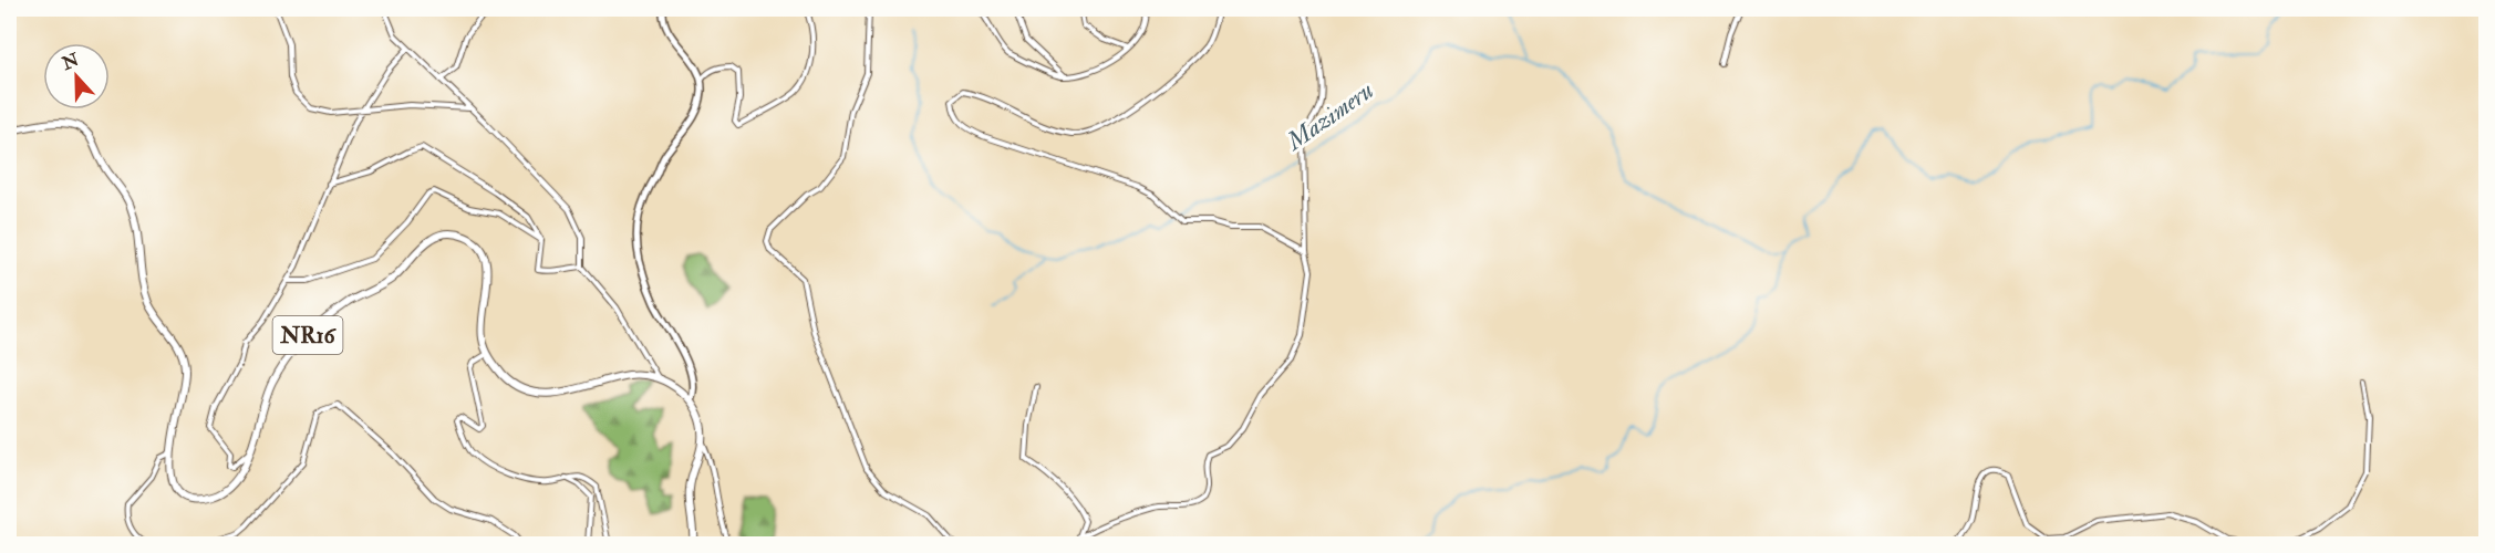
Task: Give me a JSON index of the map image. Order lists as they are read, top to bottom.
{
  "streets": {
    "main road": ["NR16"]
  },
  "water": ["Mazimeru"],
  "north": "top"
}
